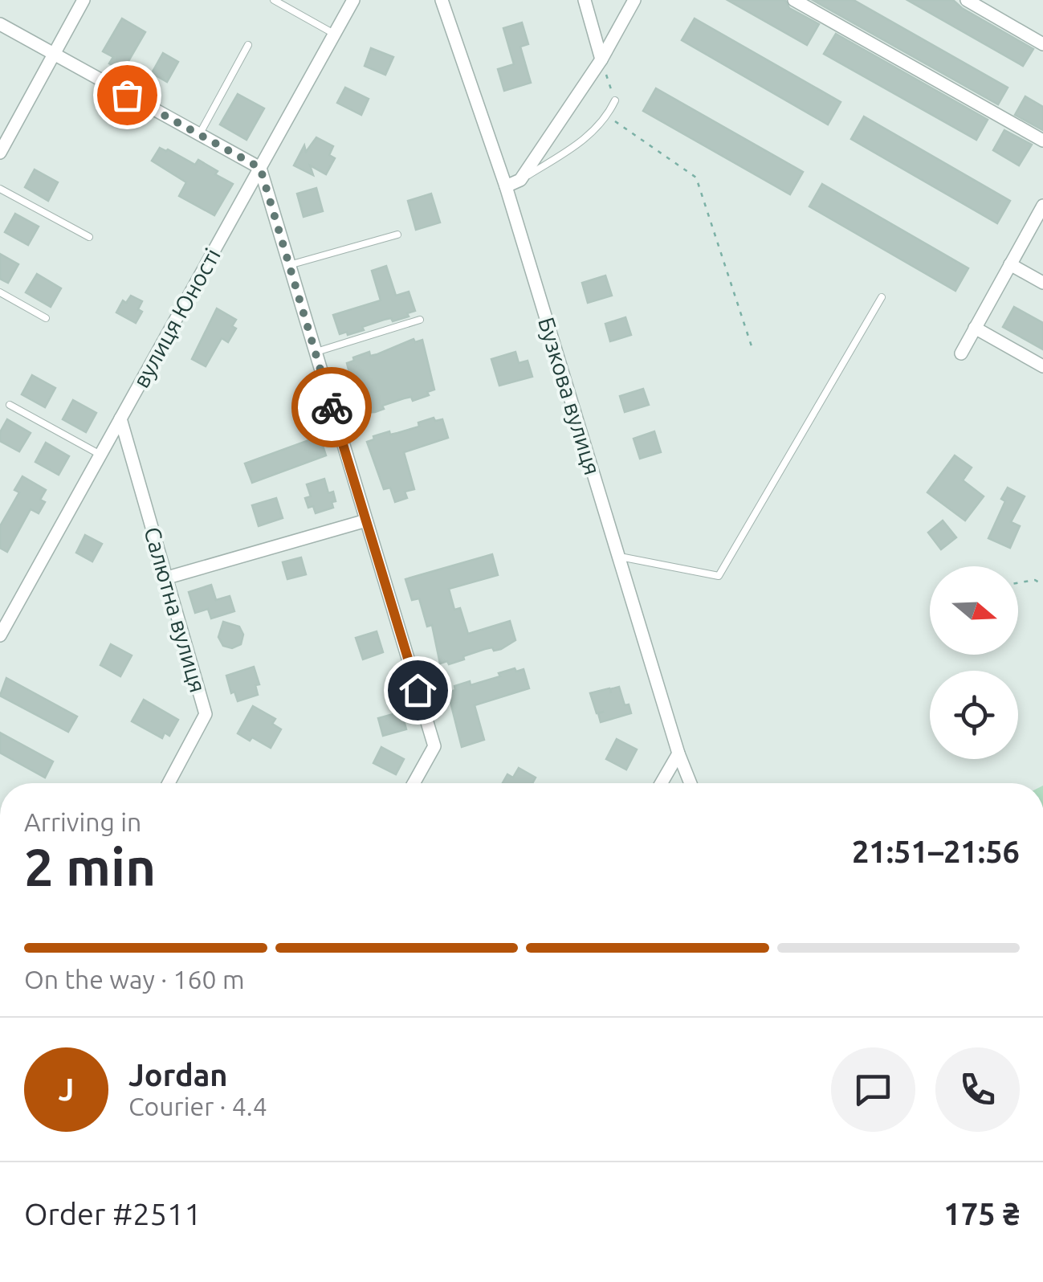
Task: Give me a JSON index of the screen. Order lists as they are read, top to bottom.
{
  "streets": {
    "street": ["вулиця Юності", "Бузкова вулиця", "Салютна вулиця"]
  },
  "crossings": [
    ["вулиця Юності", "Салютна вулиця"]
  ],
  "north": "right",
  "page": {
    "heading": ["2 min", "Arriving in", "21:51–21:56"],
    "panel": [
      "Jordan",
      "Courier · 4.4",
      "Order #2511",
      "175 ₴"
    ],
    "bar": "On the way · 160 m",
    "round": "J"
  }
}
